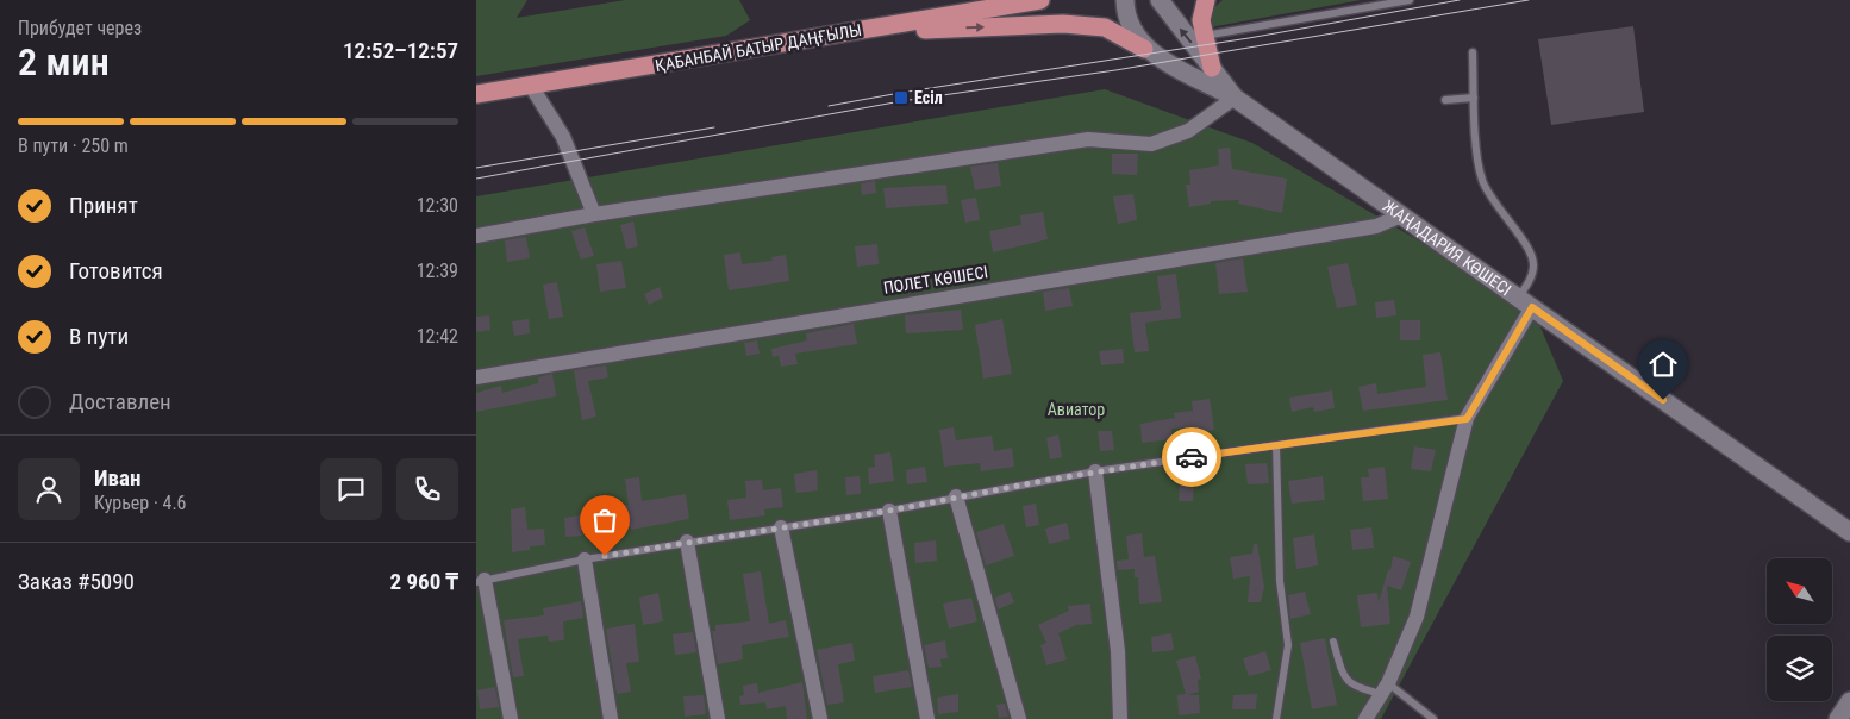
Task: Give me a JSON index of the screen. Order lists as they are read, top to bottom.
{
  "streets": {
    "main road": ["ҚАБАНБАЙ БАТЫР ДАҢҒЫЛЫ"],
    "street": ["ЖАҢАДАРИЯ КӨШЕСІ", "ПОЛЕТ КӨШЕСІ"]
  },
  "crossings": [
    ["ЖАҢАДАРИЯ КӨШЕСІ", "ПОЛЕТ КӨШЕСІ"]
  ],
  "parks": ["Авиатор"],
  "places": {
    "transit": ["Есіл"]
  },
  "north": "top left",
  "page": {
    "heading": ["2 мин", "Прибудет через", "12:52–12:57"],
    "panel": [
      "Иван",
      "Курьер · 4.6",
      "Заказ #5090",
      "2 960 ₸"
    ],
    "bar": "В пути · 250 m",
    "list": [
      ["Принят", "12:30"],
      ["Готовится", "12:39"],
      ["В пути", "12:42"],
      "Доставлен"
    ]
  }
}
